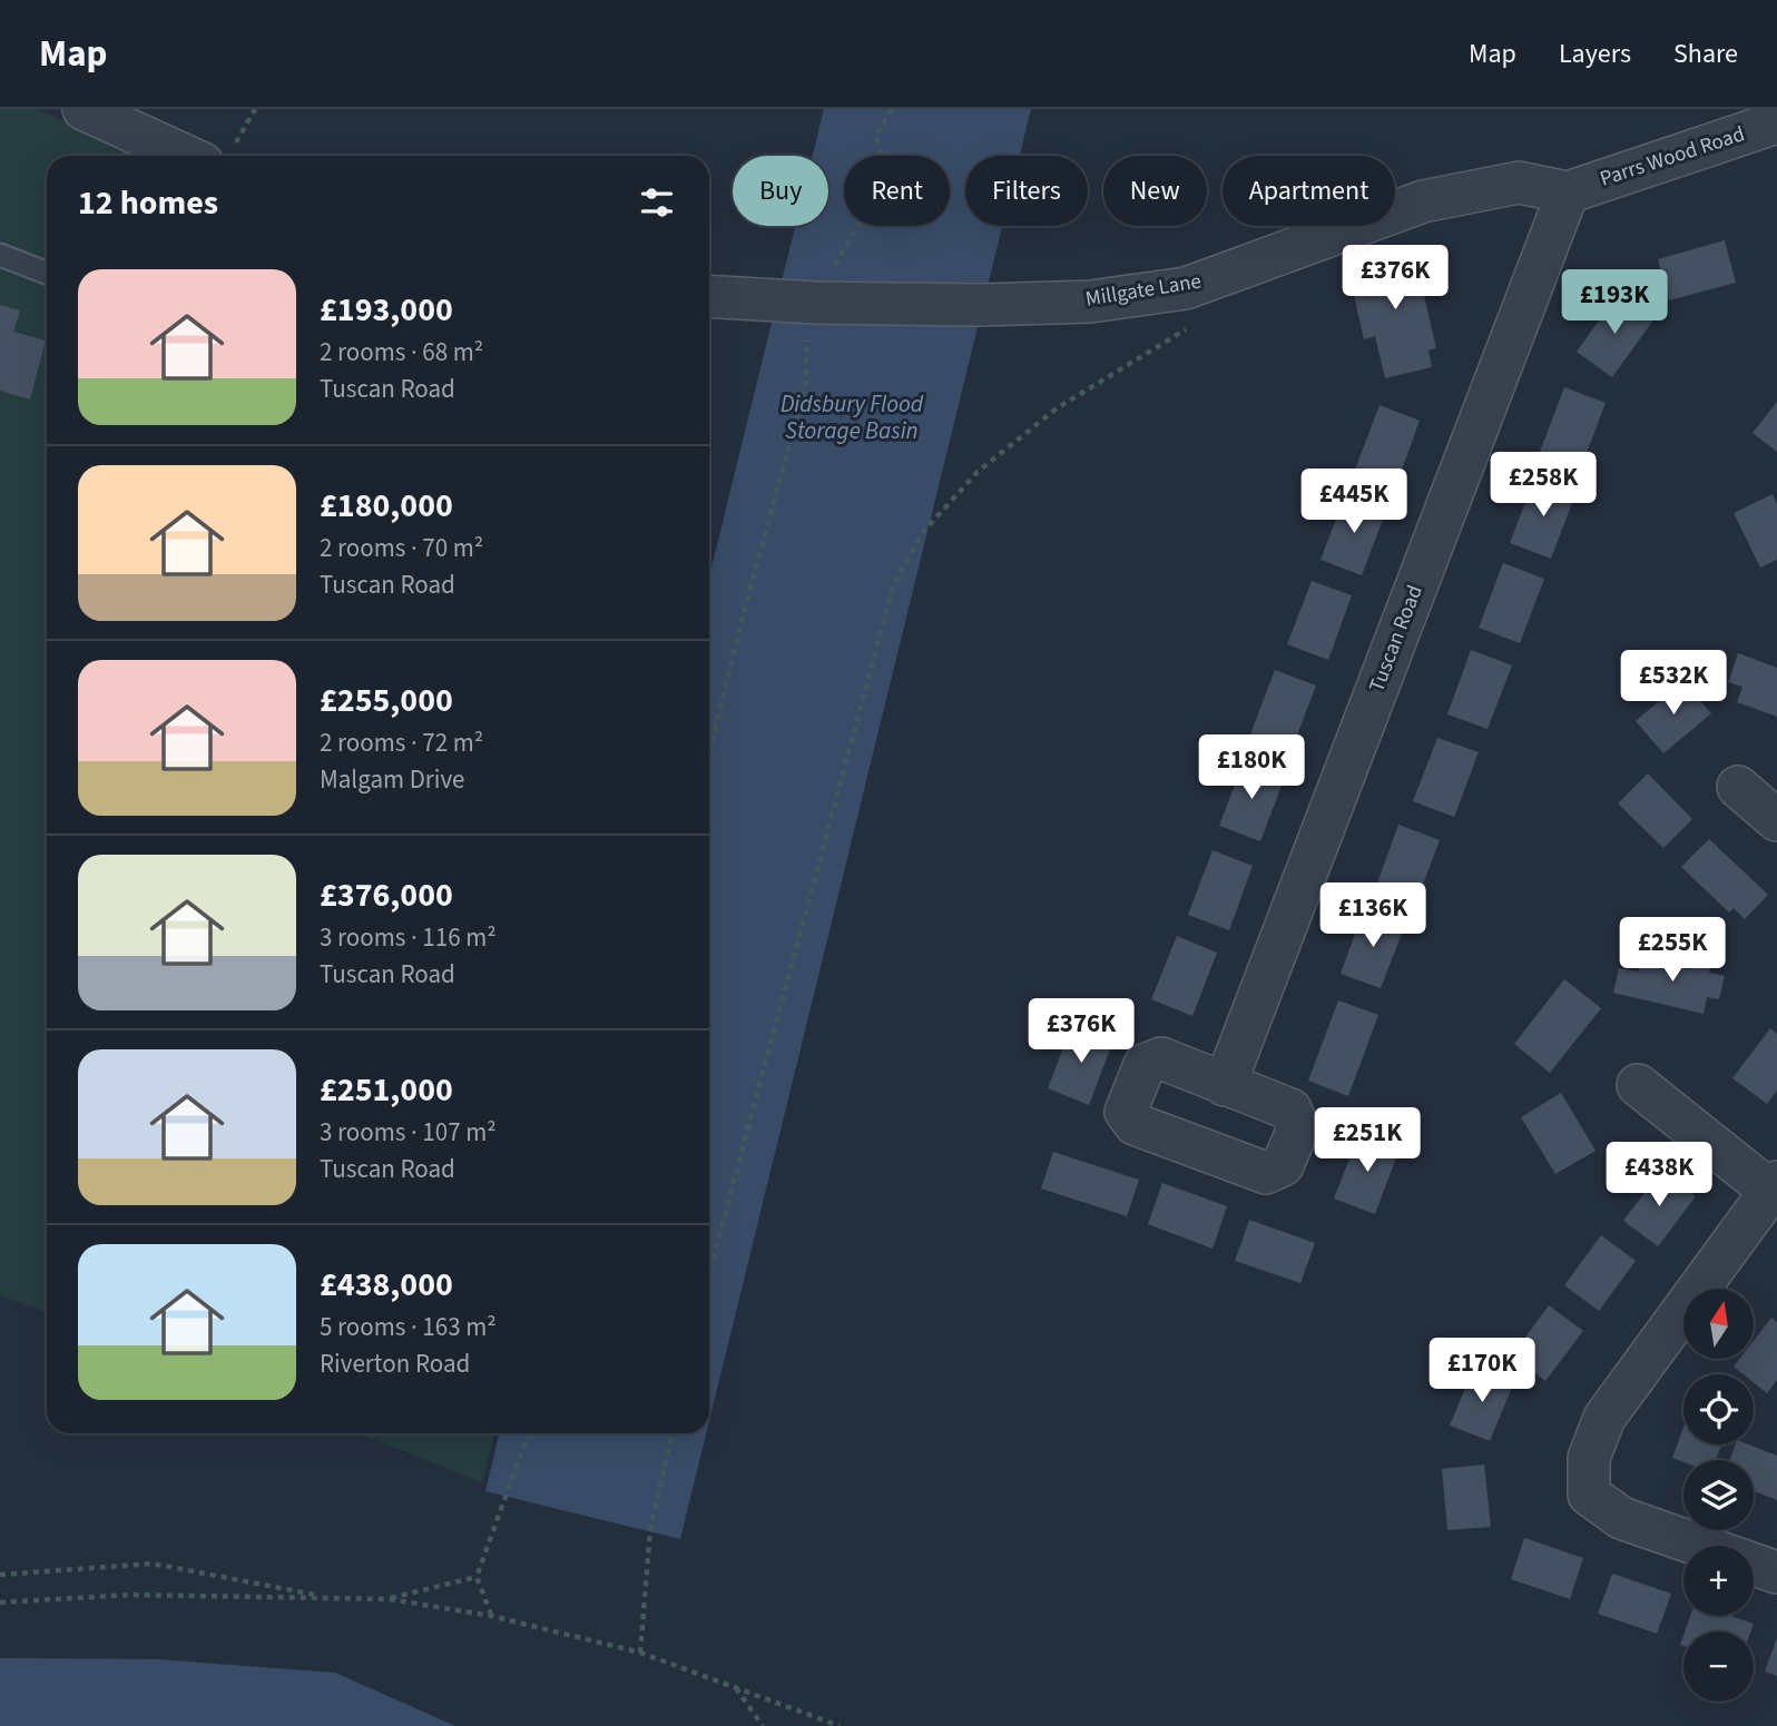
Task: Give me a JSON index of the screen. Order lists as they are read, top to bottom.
{
  "streets": {
    "street": ["Parrs Wood Road", "Millgate Lane", "Tuscan Road"]
  },
  "crossings": [
    ["Parrs Wood Road", "Millgate Lane"],
    ["Parrs Wood Road", "Tuscan Road"],
    ["Millgate Lane", "Tuscan Road"]
  ],
  "water": ["Didsbury Flood Storage Basin"],
  "north": "top",
  "page": {
    "header": "Map",
    "nav": ["Map", "Layers", "Share"],
    "chip": [
      "Buy",
      "Rent",
      "Filters",
      "New",
      "Apartment"
    ],
    "heading": "12 homes",
    "price": [
      "£376K",
      "£193K",
      "£258K",
      "£445K",
      "£532K",
      "£180K",
      "£136K",
      "£255K",
      "£376K",
      "£251K",
      "£438K",
      "£170K"
    ],
    "list": [
      {
        "name": "£193,000",
        "note": "2 rooms · 68 m² · Tuscan Road"
      },
      {
        "name": "£180,000",
        "note": "2 rooms · 70 m² · Tuscan Road"
      },
      {
        "name": "£255,000",
        "note": "2 rooms · 72 m² · Malgam Drive"
      },
      {
        "name": "£376,000",
        "note": "3 rooms · 116 m² · Tuscan Road"
      },
      {
        "name": "£251,000",
        "note": "3 rooms · 107 m² · Tuscan Road"
      },
      {
        "name": "£438,000",
        "note": "5 rooms · 163 m² · Riverton Road"
      }
    ],
    "map_buttons": ["+", "−"]
  }
}
